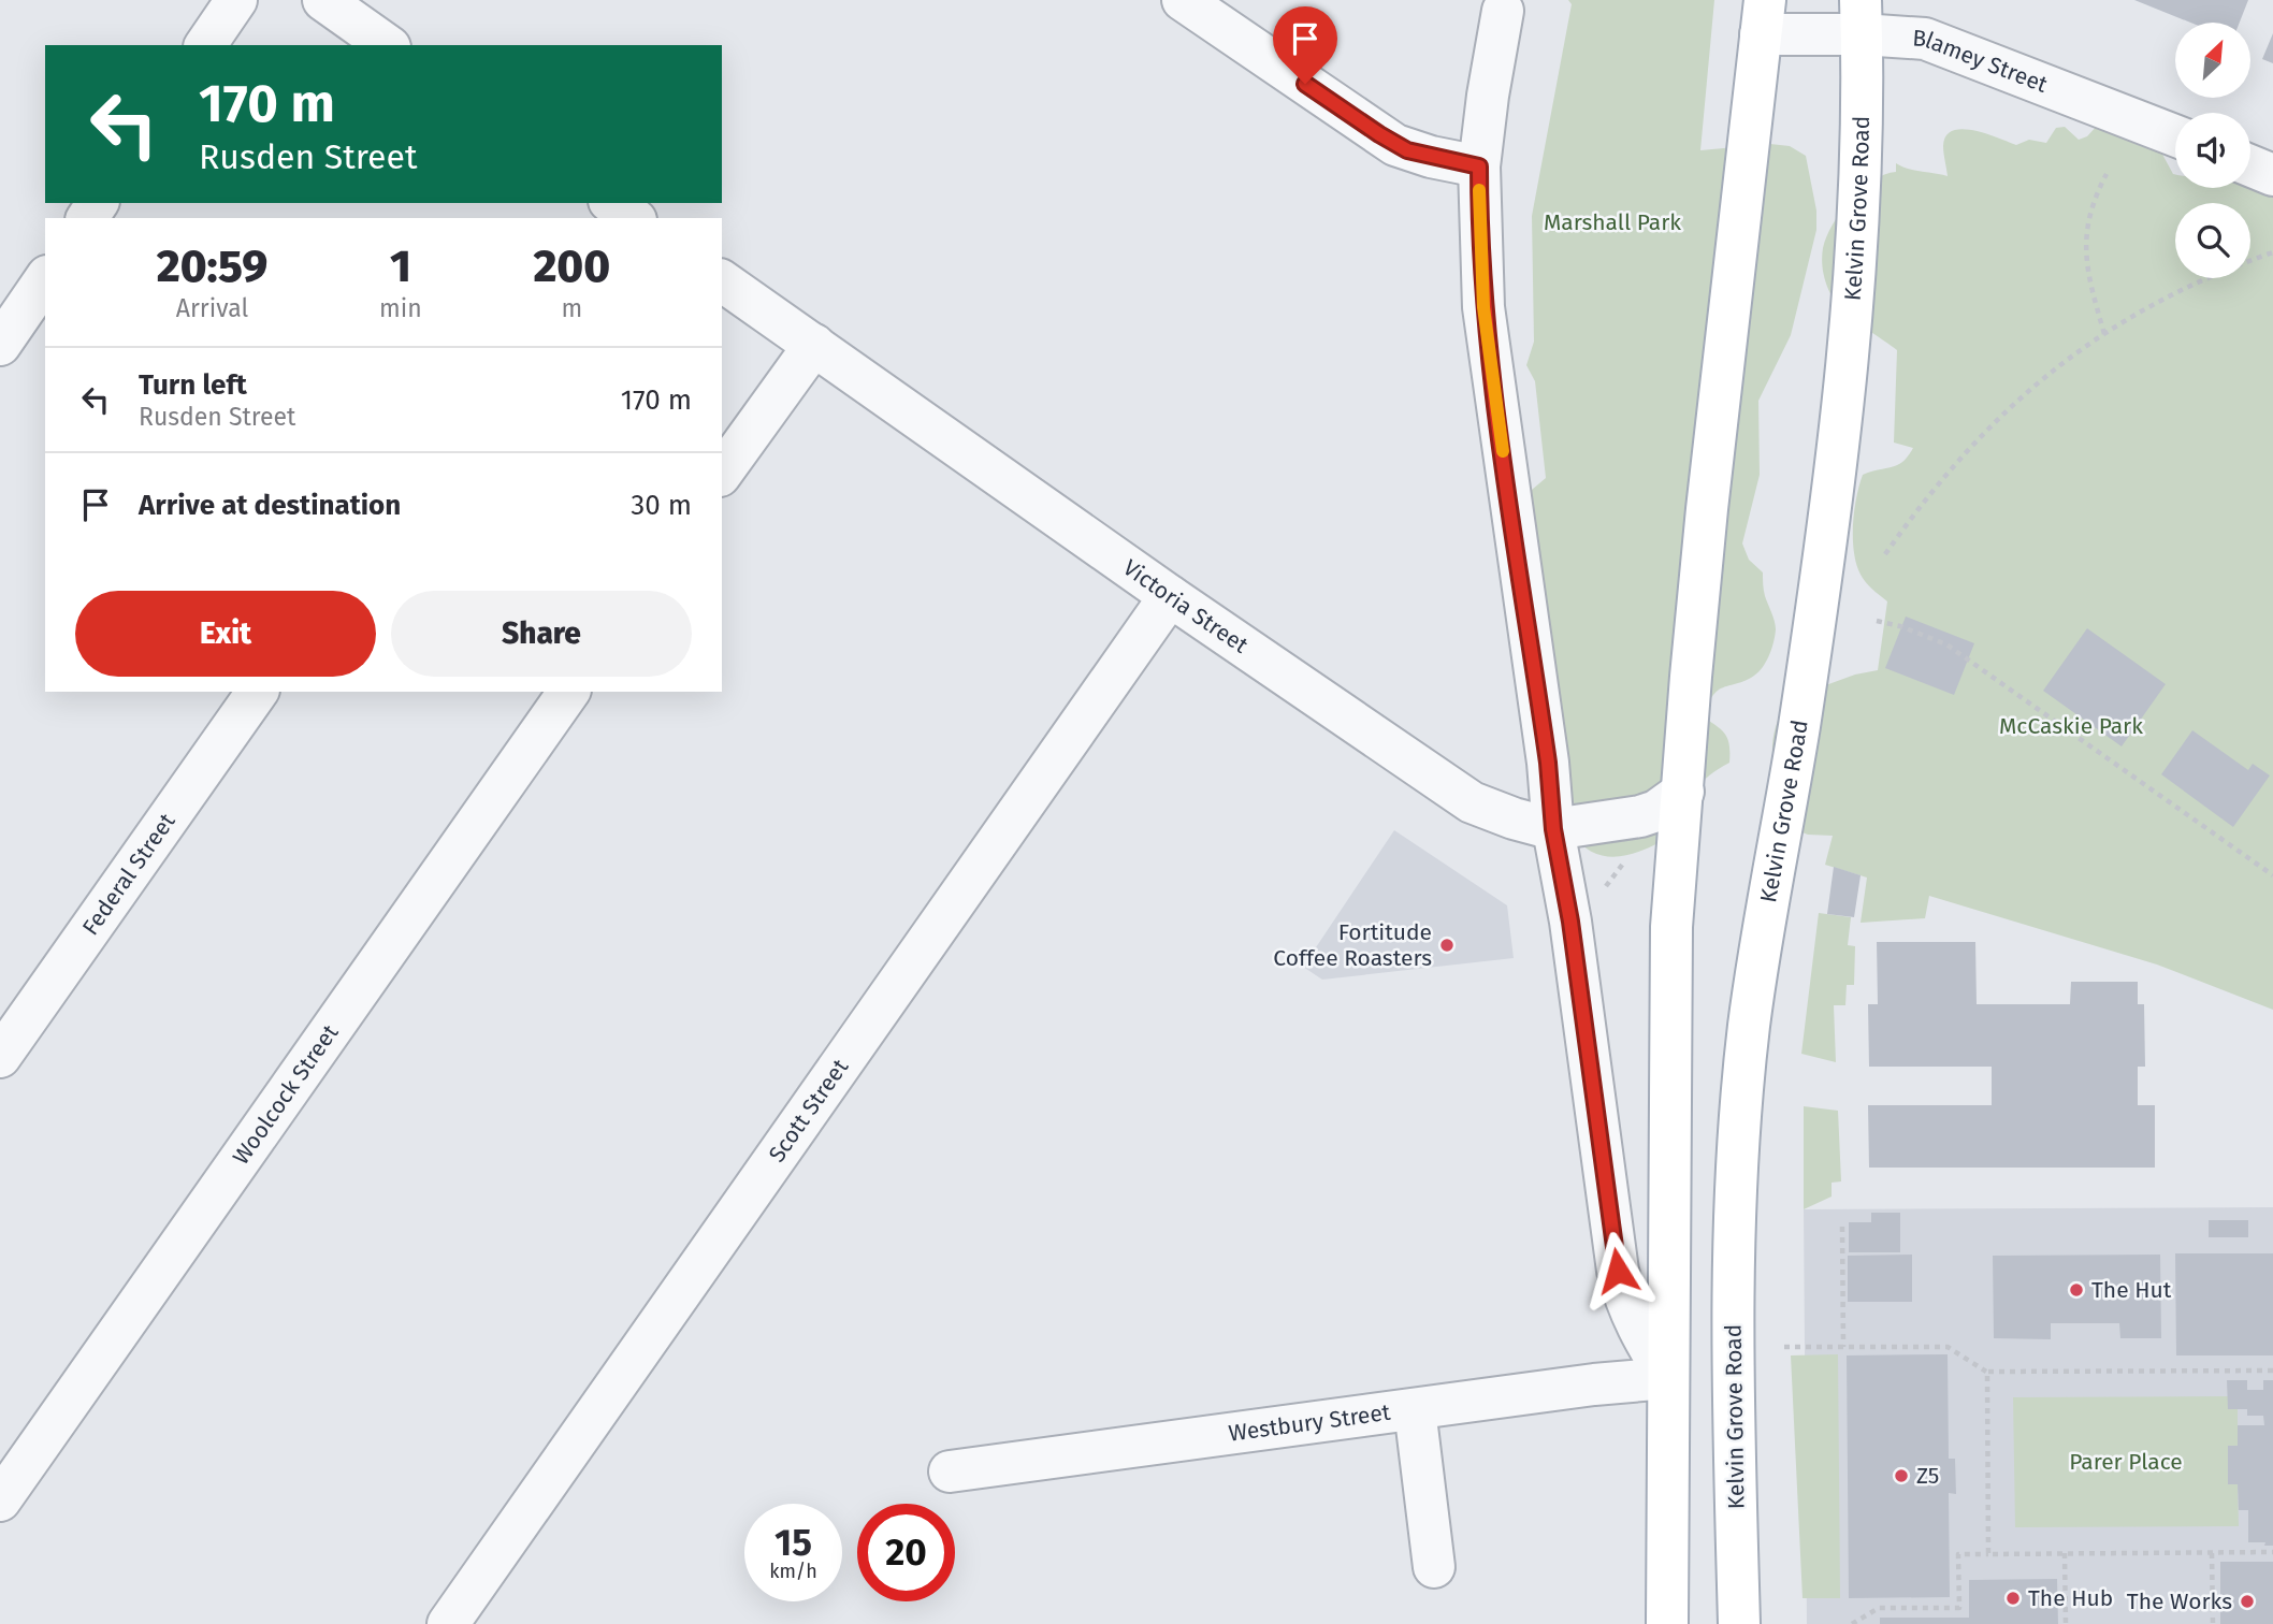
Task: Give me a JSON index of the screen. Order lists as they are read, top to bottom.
{
  "streets": {
    "main road": ["Kelvin Grove Road"],
    "street": [
      "Blamey Street",
      "Victoria Street",
      "Federal Street",
      "Woolcock Street",
      "Scott Street",
      "Westbury Street"
    ]
  },
  "crossings": [
    ["Blamey Street", "Kelvin Grove Road"],
    ["Victoria Street", "Scott Street"]
  ],
  "parks": ["Marshall Park", "McCaskie Park", "Parer Place"],
  "places": [
    "Fortitude Coffee Roasters",
    "The Hut",
    "Z5",
    "The Hub",
    "The Works"
  ],
  "north": "top right",
  "page": {
    "turn": ["170 m", "Rusden Street"],
    "eta": [
      "20:59",
      "Arrival",
      "1",
      "min",
      "200",
      "m"
    ],
    "list": [
      {
        "name": "Turn left",
        "note": "Rusden Street",
        "value": "170 m"
      },
      {
        "name": "Arrive at destination",
        "value": "30 m"
      }
    ],
    "buttons": ["Exit", "Share"],
    "speed": "15 km/h",
    "limit": "20"
  }
}
